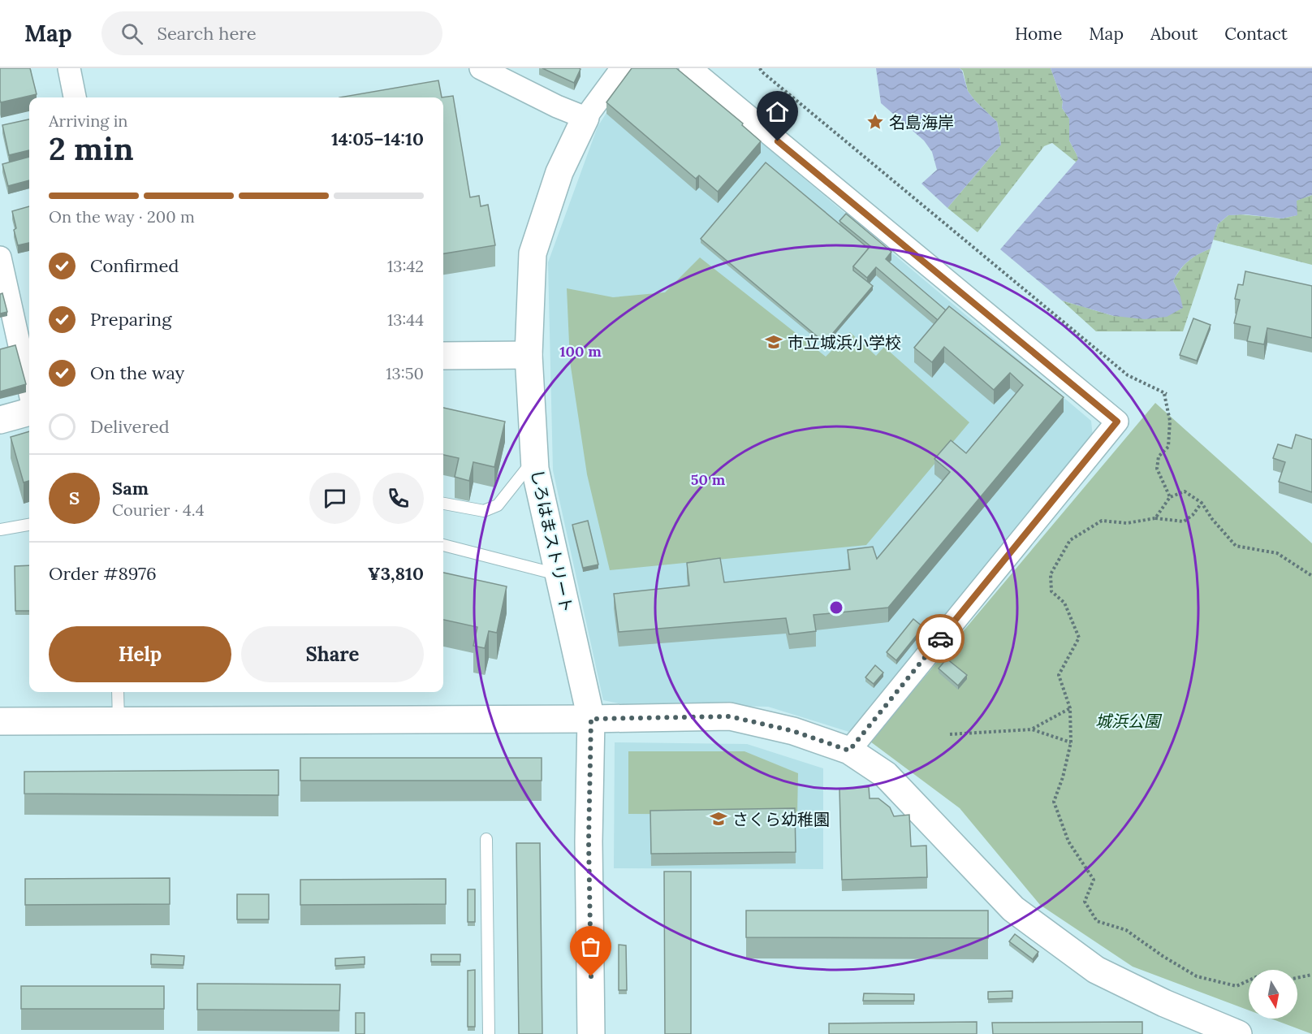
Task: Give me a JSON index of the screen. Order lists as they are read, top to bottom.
{
  "streets": {
    "street": ["しろはまストリート"]
  },
  "parks": ["城浜公園"],
  "places": {
    "place": ["名島海岸"],
    "school or university": ["市立城浜小学校", "さくら幼稚園"]
  },
  "north": "bottom",
  "page": {
    "header": "Map",
    "search": "Search here",
    "nav": [
      "Home",
      "Map",
      "About",
      "Contact"
    ],
    "heading": ["2 min", "Arriving in", "14:05–14:10"],
    "panel": [
      "Sam",
      "Courier · 4.4",
      "Order #8976",
      "¥3,810"
    ],
    "bar": "On the way · 200 m",
    "list": [
      ["Confirmed", "13:42"],
      ["Preparing", "13:44"],
      ["On the way", "13:50"],
      "Delivered"
    ],
    "round": "S",
    "buttons": ["Help", "Share"]
  },
  "rings": ["100 m", "50 m"]
}
